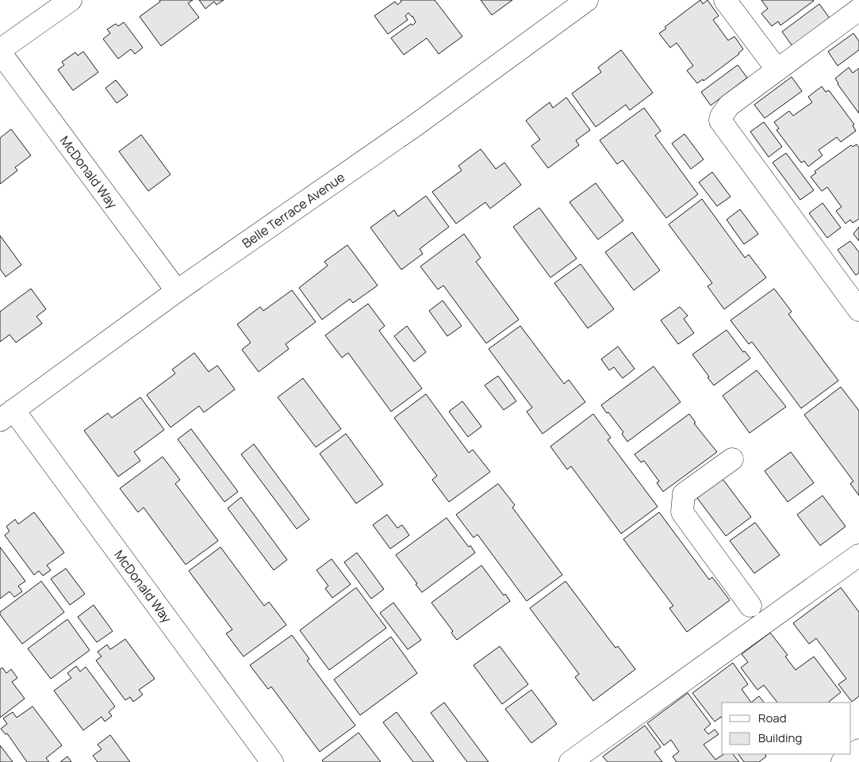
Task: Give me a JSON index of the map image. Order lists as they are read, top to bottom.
{
  "streets": {
    "street": ["McDonald Way", "Belle Terrace Avenue"]
  },
  "crossings": [
    ["McDonald Way", "Belle Terrace Avenue"]
  ],
  "legend": ["Road", "Building"]
}
